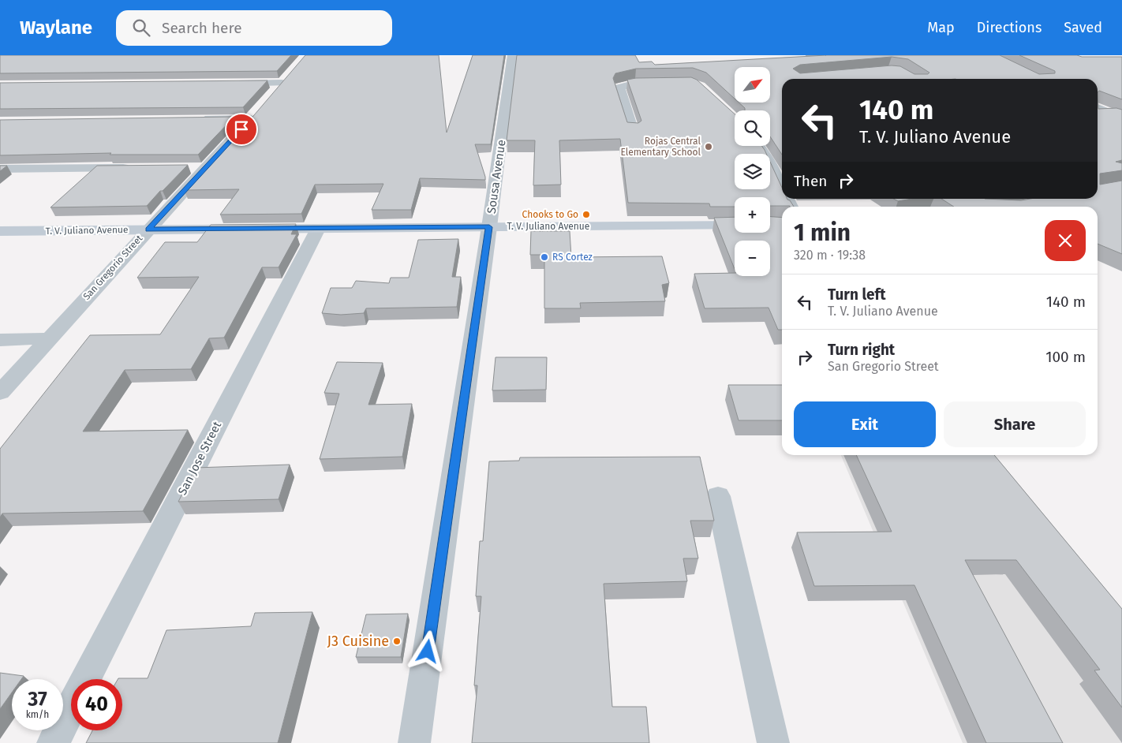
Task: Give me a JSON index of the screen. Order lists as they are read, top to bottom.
{
  "streets": {
    "main road": ["T. V. Juliano Avenue"],
    "street": ["Sousa Avenue", "San Gregorio Street", "San Jose Street"]
  },
  "crossings": [
    ["Sousa Avenue", "T. V. Juliano Avenue"],
    ["T. V. Juliano Avenue", "San Gregorio Street"],
    ["T. V. Juliano Avenue", "San Jose Street"]
  ],
  "places": [
    "Rojas Central Elementary School",
    "Chooks to Go",
    "RS Cortez",
    "J3 Cuisine"
  ],
  "north": "top right",
  "page": {
    "header": "Waylane",
    "search": "Search here",
    "nav": ["Map", "Directions", "Saved"],
    "map_buttons": ["+", "−"],
    "turn": ["140 m", "T. V. Juliano Avenue"],
    "then": "Then",
    "heading": ["1 min", "320 m · 19:38"],
    "list": [
      {
        "name": "Turn left",
        "note": "T. V. Juliano Avenue",
        "value": "140 m"
      },
      {
        "name": "Turn right",
        "note": "San Gregorio Street",
        "value": "100 m"
      }
    ],
    "buttons": ["Exit", "Share"],
    "speed": "37 km/h",
    "limit": "40"
  }
}
